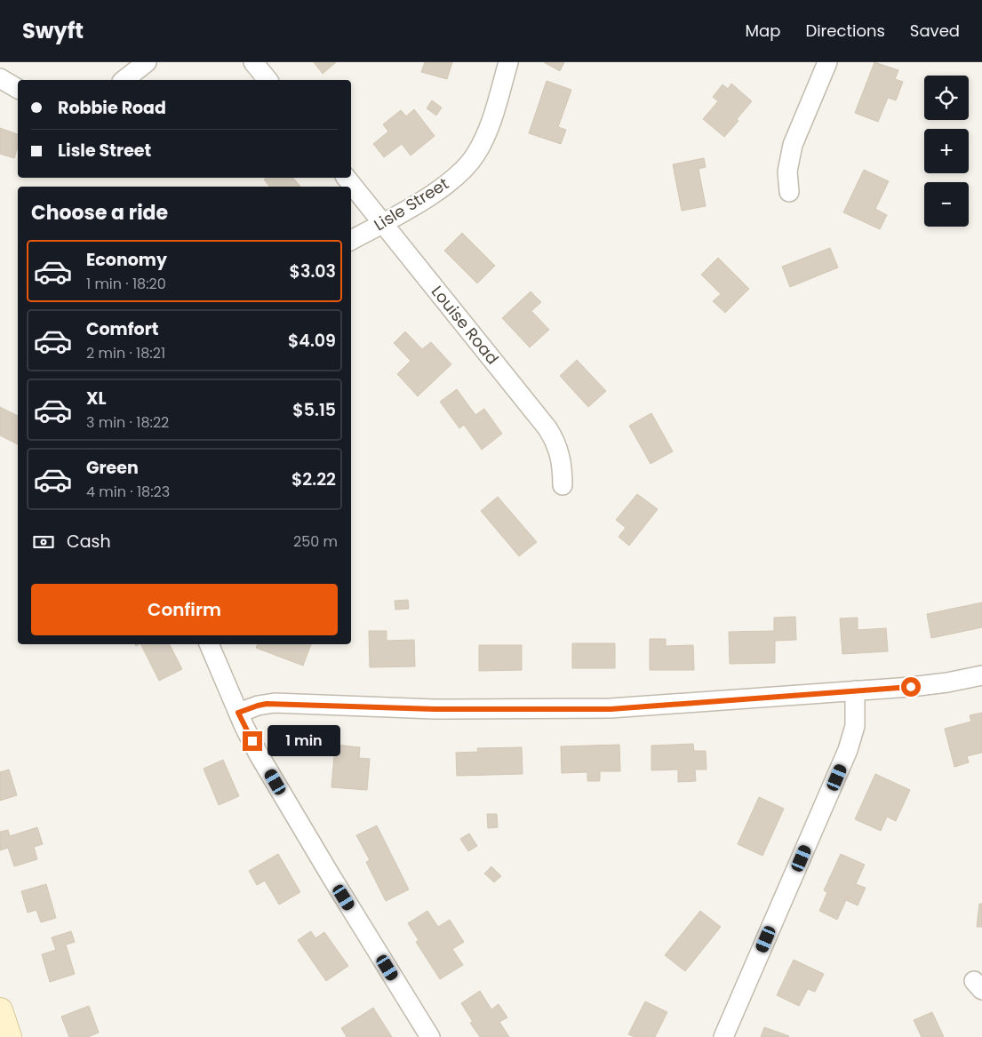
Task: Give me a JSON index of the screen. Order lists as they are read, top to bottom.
{
  "streets": {
    "street": ["Lisle Street", "Louise Road"]
  },
  "crossings": [
    ["Lisle Street", "Louise Road"]
  ],
  "page": {
    "header": "Swyft",
    "nav": ["Map", "Directions", "Saved"],
    "map_buttons": ["+", "−"],
    "banner": ["Robbie Road", "Lisle Street"],
    "heading": "Choose a ride",
    "list": [
      {
        "name": "Economy",
        "note": "1 min · 18:20",
        "value": "$3.03"
      },
      {
        "name": "Comfort",
        "note": "2 min · 18:21",
        "value": "$4.09"
      },
      {
        "name": "XL",
        "note": "3 min · 18:22",
        "value": "$5.15"
      },
      {
        "name": "Green",
        "note": "4 min · 18:23",
        "value": "$2.22"
      }
    ],
    "pay": ["Cash", "250 m"],
    "buttons": "Confirm",
    "bubble": "1 min"
  }
}
